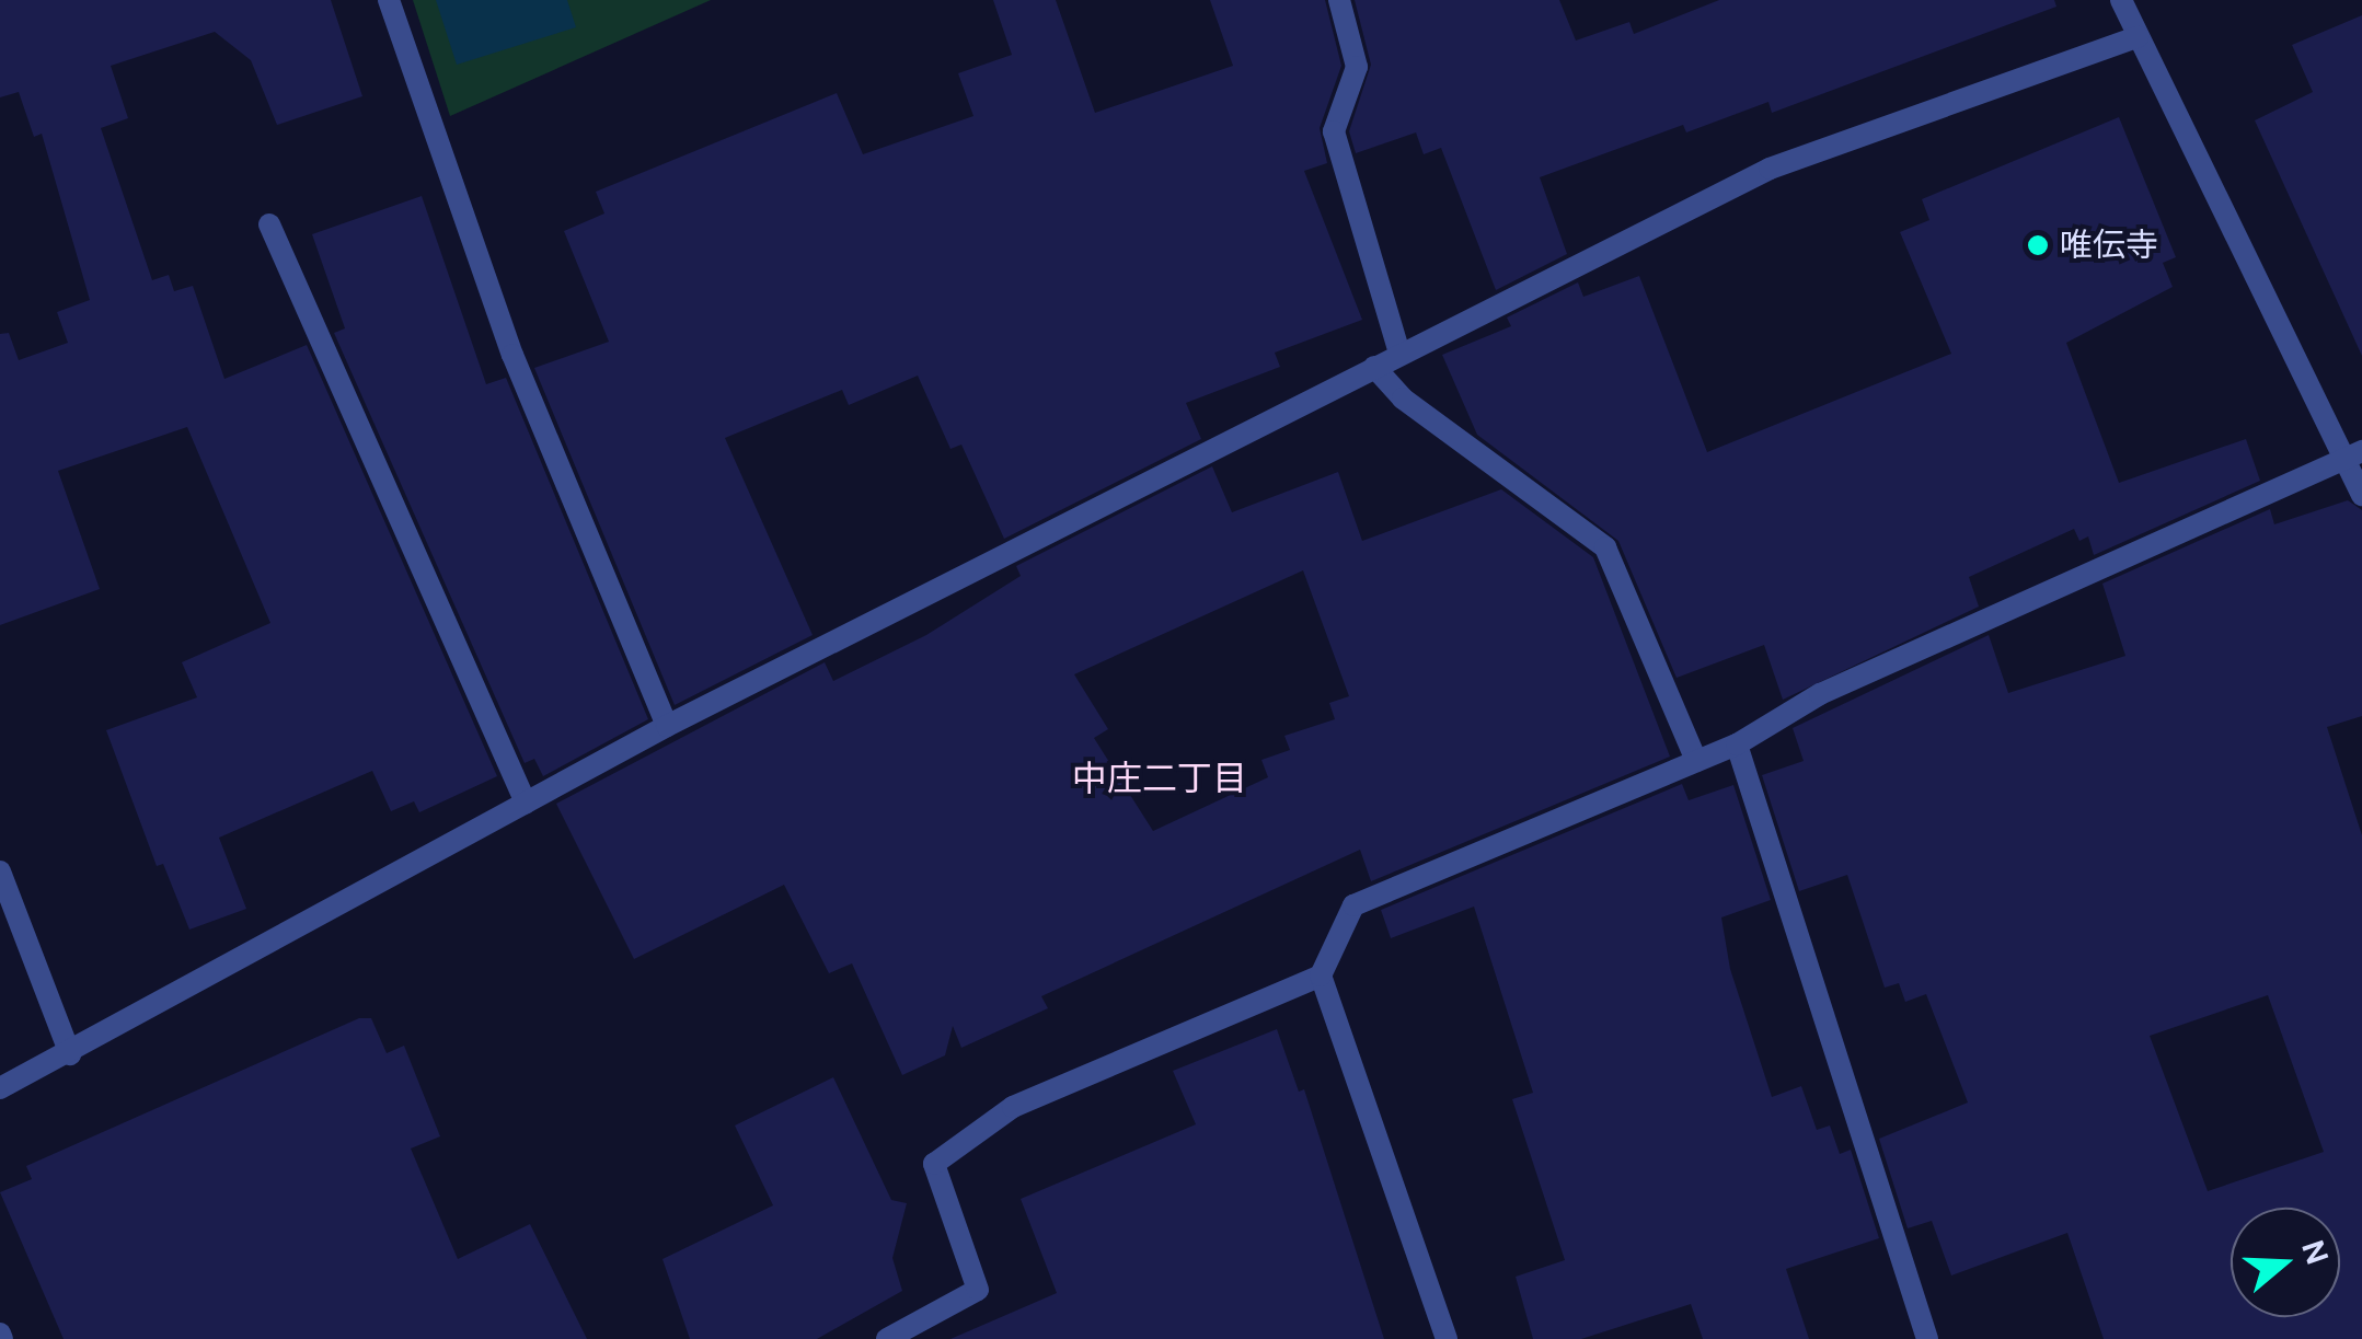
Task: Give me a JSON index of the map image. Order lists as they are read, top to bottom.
{
  "districts": ["中庄二丁目"],
  "places": ["唯伝寺"],
  "north": "right"
}
